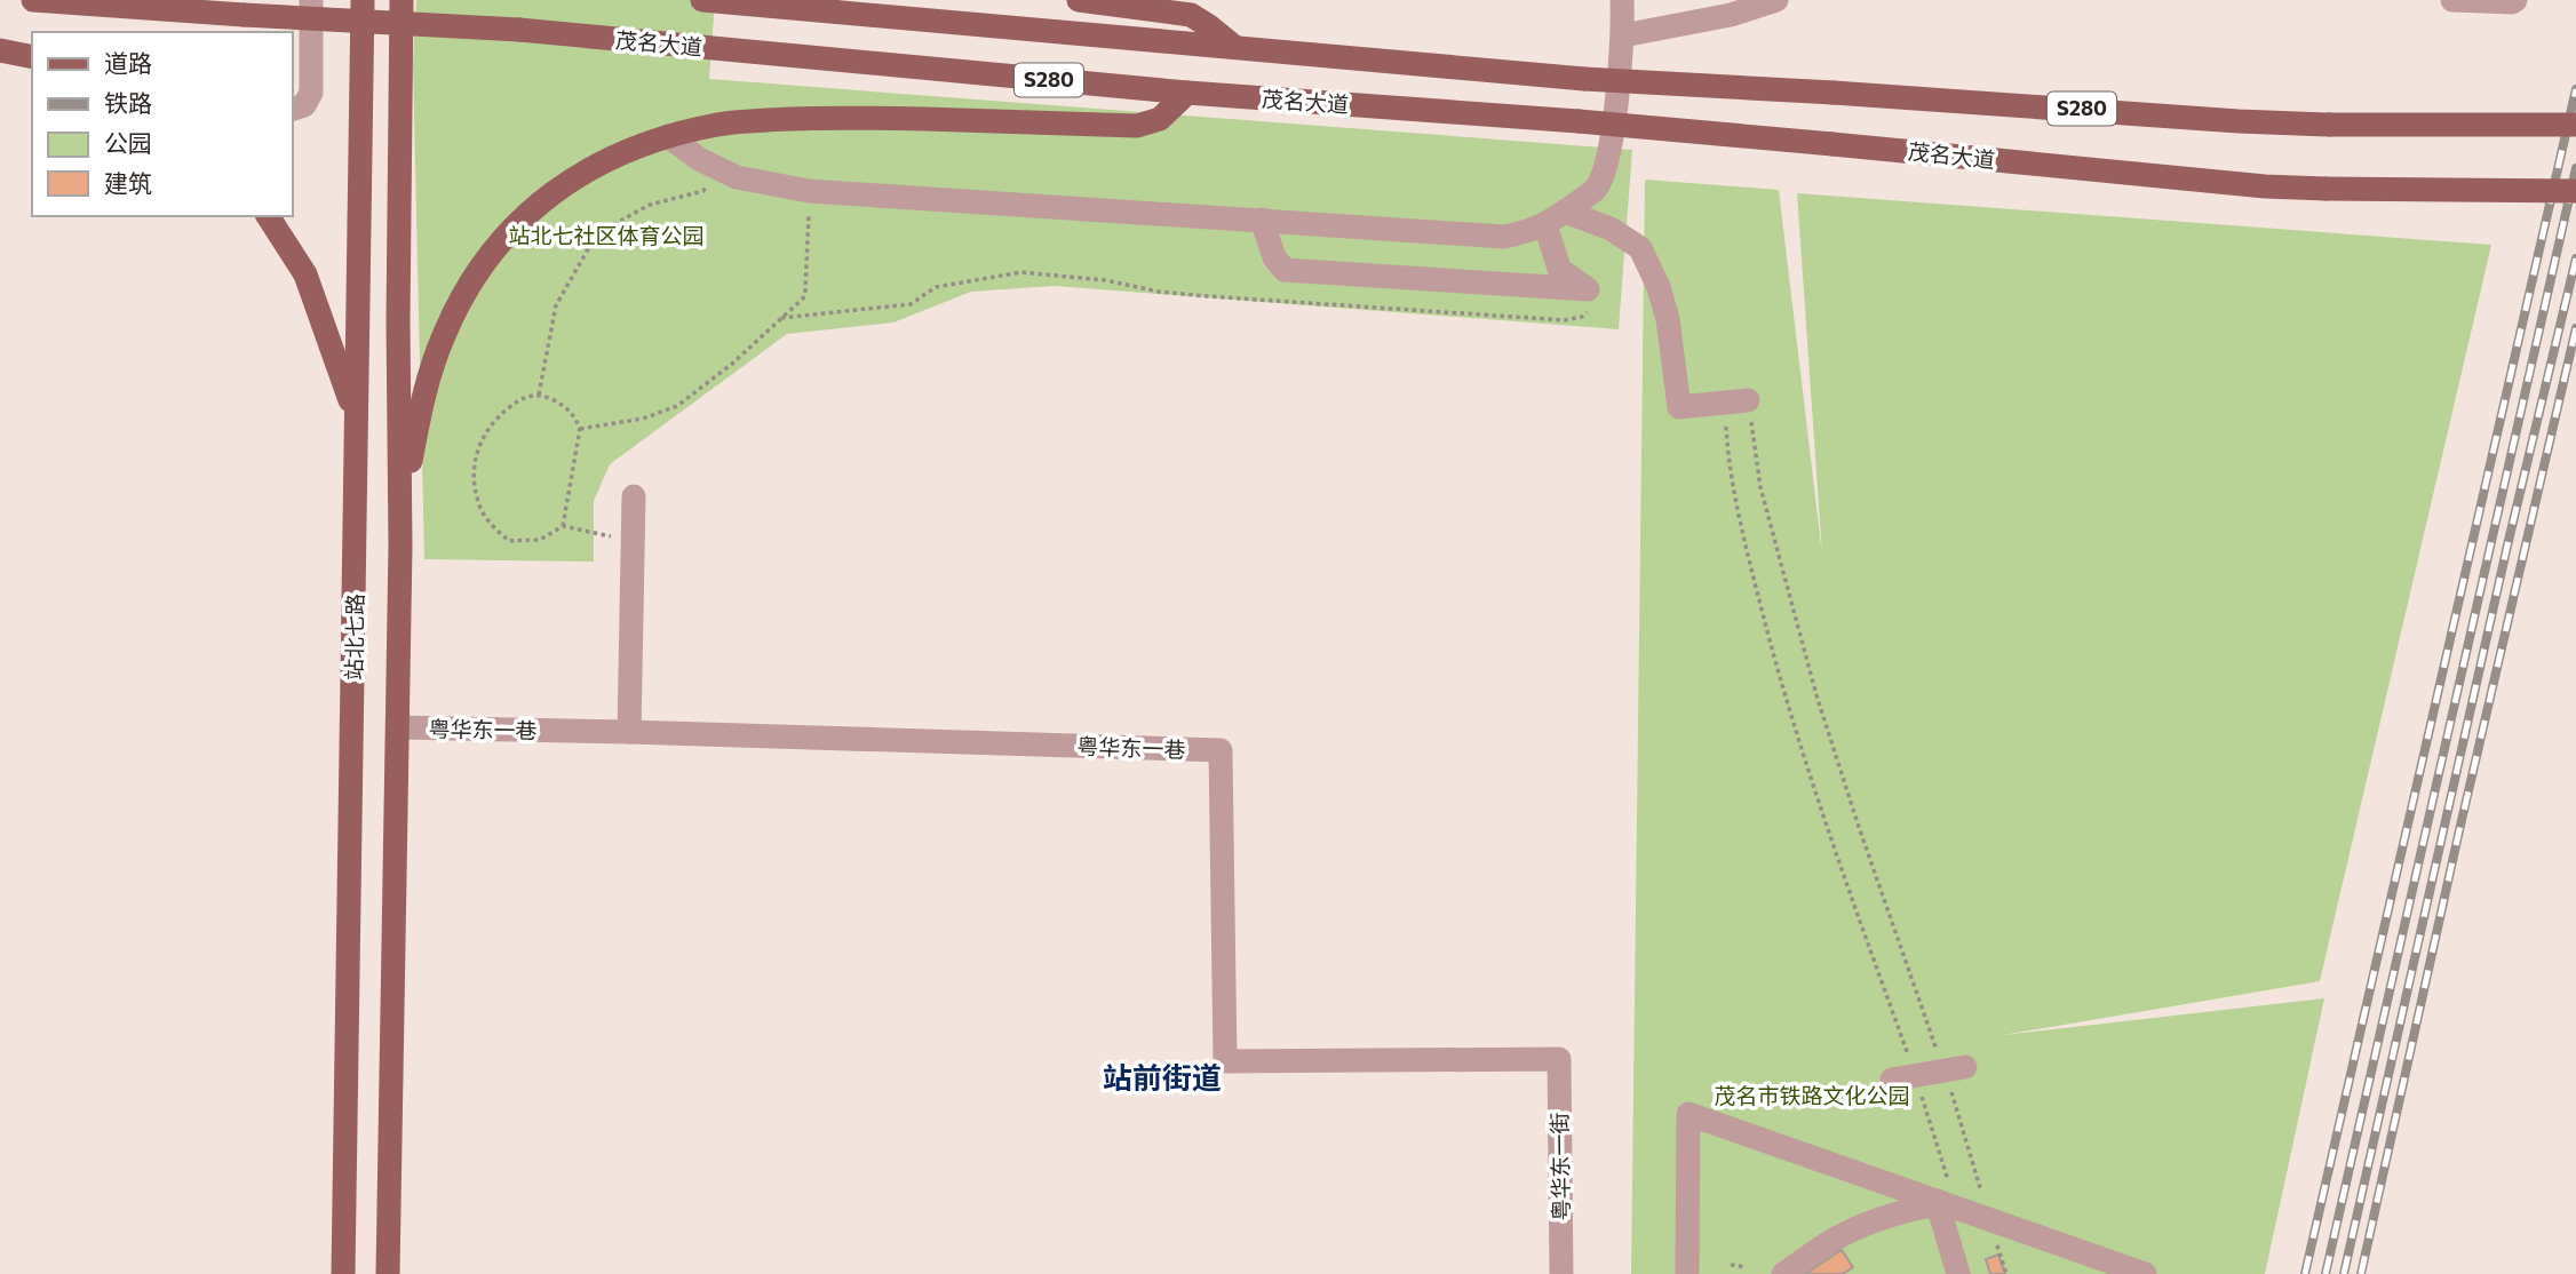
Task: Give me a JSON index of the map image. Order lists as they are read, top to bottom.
{
  "streets": {
    "main road": ["茂名大道", "S280", "站北七路"],
    "street": ["粤华东一巷", "粤华东一街"]
  },
  "crossings": [
    ["站北七路", "粤华东一巷"],
    ["粤华东一巷", "粤华东一街"]
  ],
  "districts": ["站前街道"],
  "parks": ["站北七社区体育公园", "茂名市铁路文化公园"],
  "legend": [
    "道路",
    "铁路",
    "公园",
    "建筑"
  ]
}
